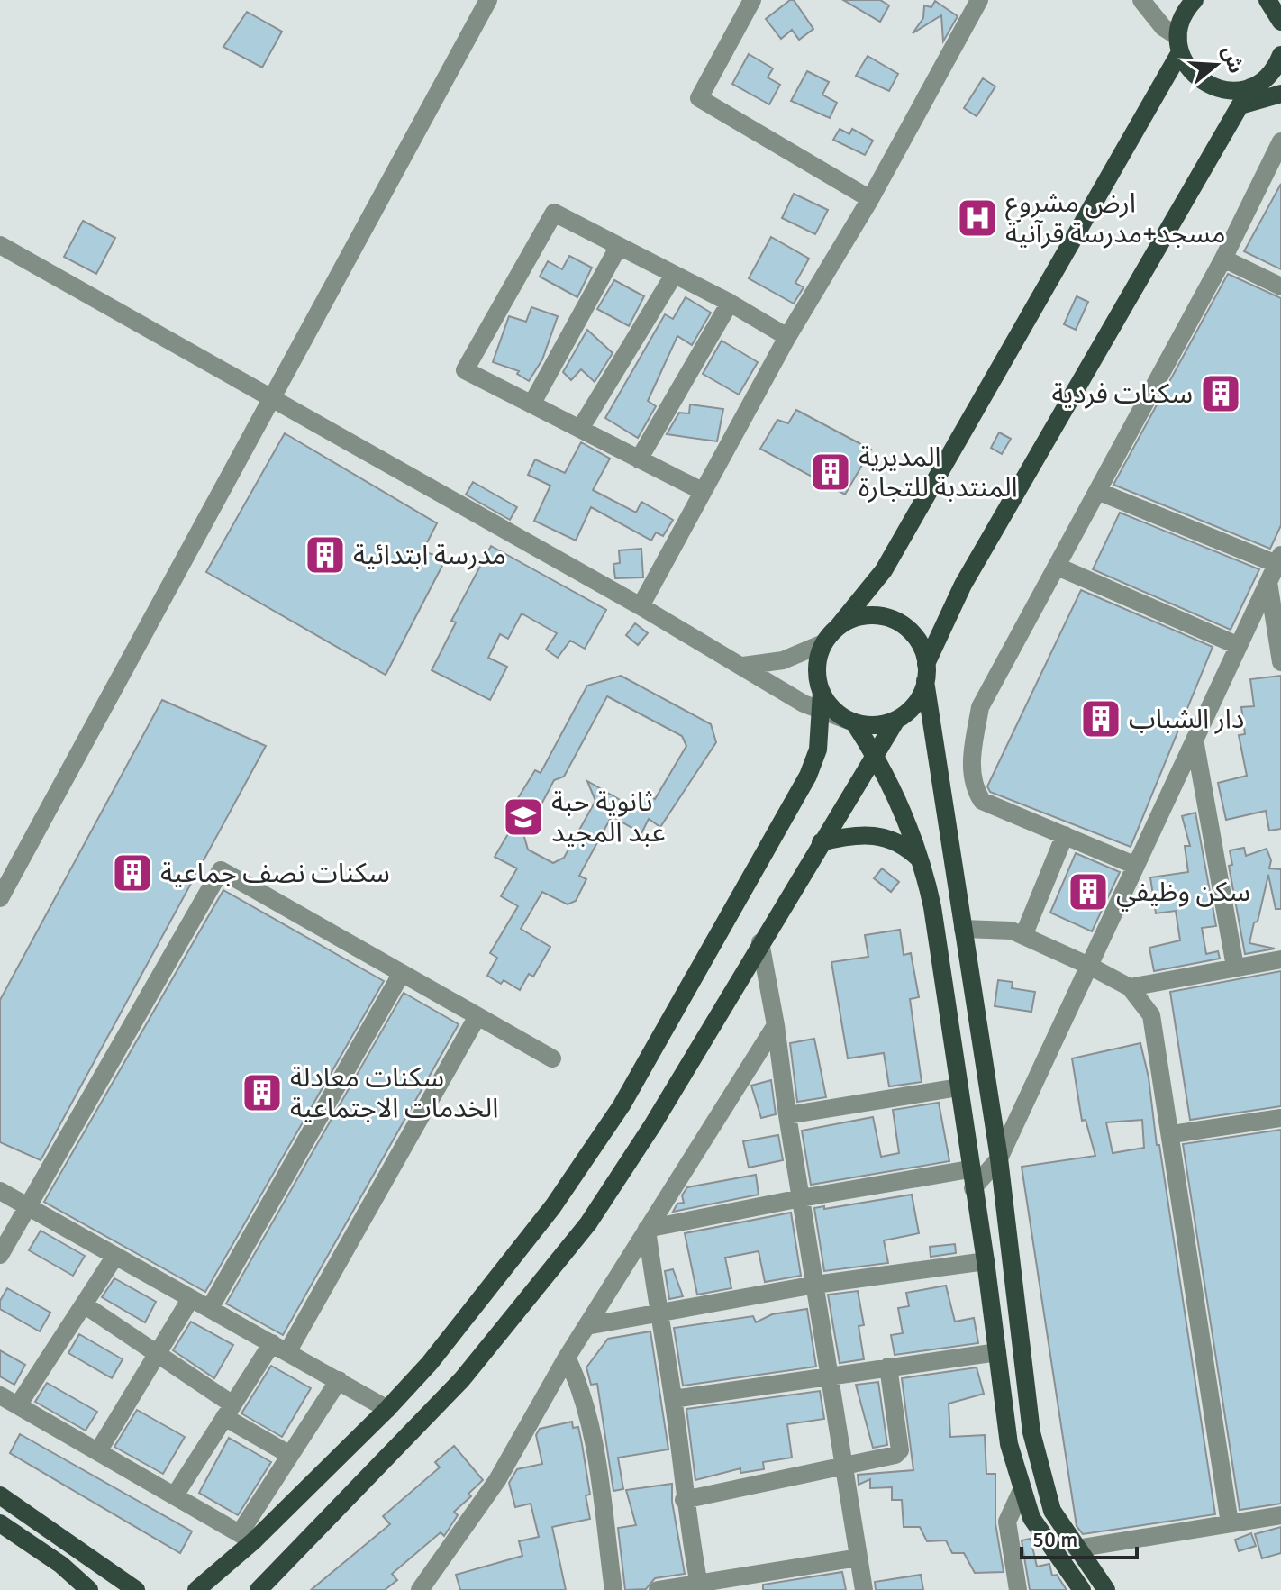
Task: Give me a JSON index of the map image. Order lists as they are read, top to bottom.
{
  "places": {
    "hospital": ["ارض مشروع مسجد+مدرسة قرآنية"],
    "building": [
      "سكنات فردية",
      "المديرية المنتدبة للتجارة",
      "مدرسة ابتدائية",
      "دار الشباب",
      "سكنات نصف جماعية",
      "سكن وظيفي",
      "سكنات معادلة الخدمات الاجتماعية"
    ],
    "school or university": ["ثانوية حبة عبد المجيد"]
  },
  "scale_bar": "50 m",
  "north": "right"
}
